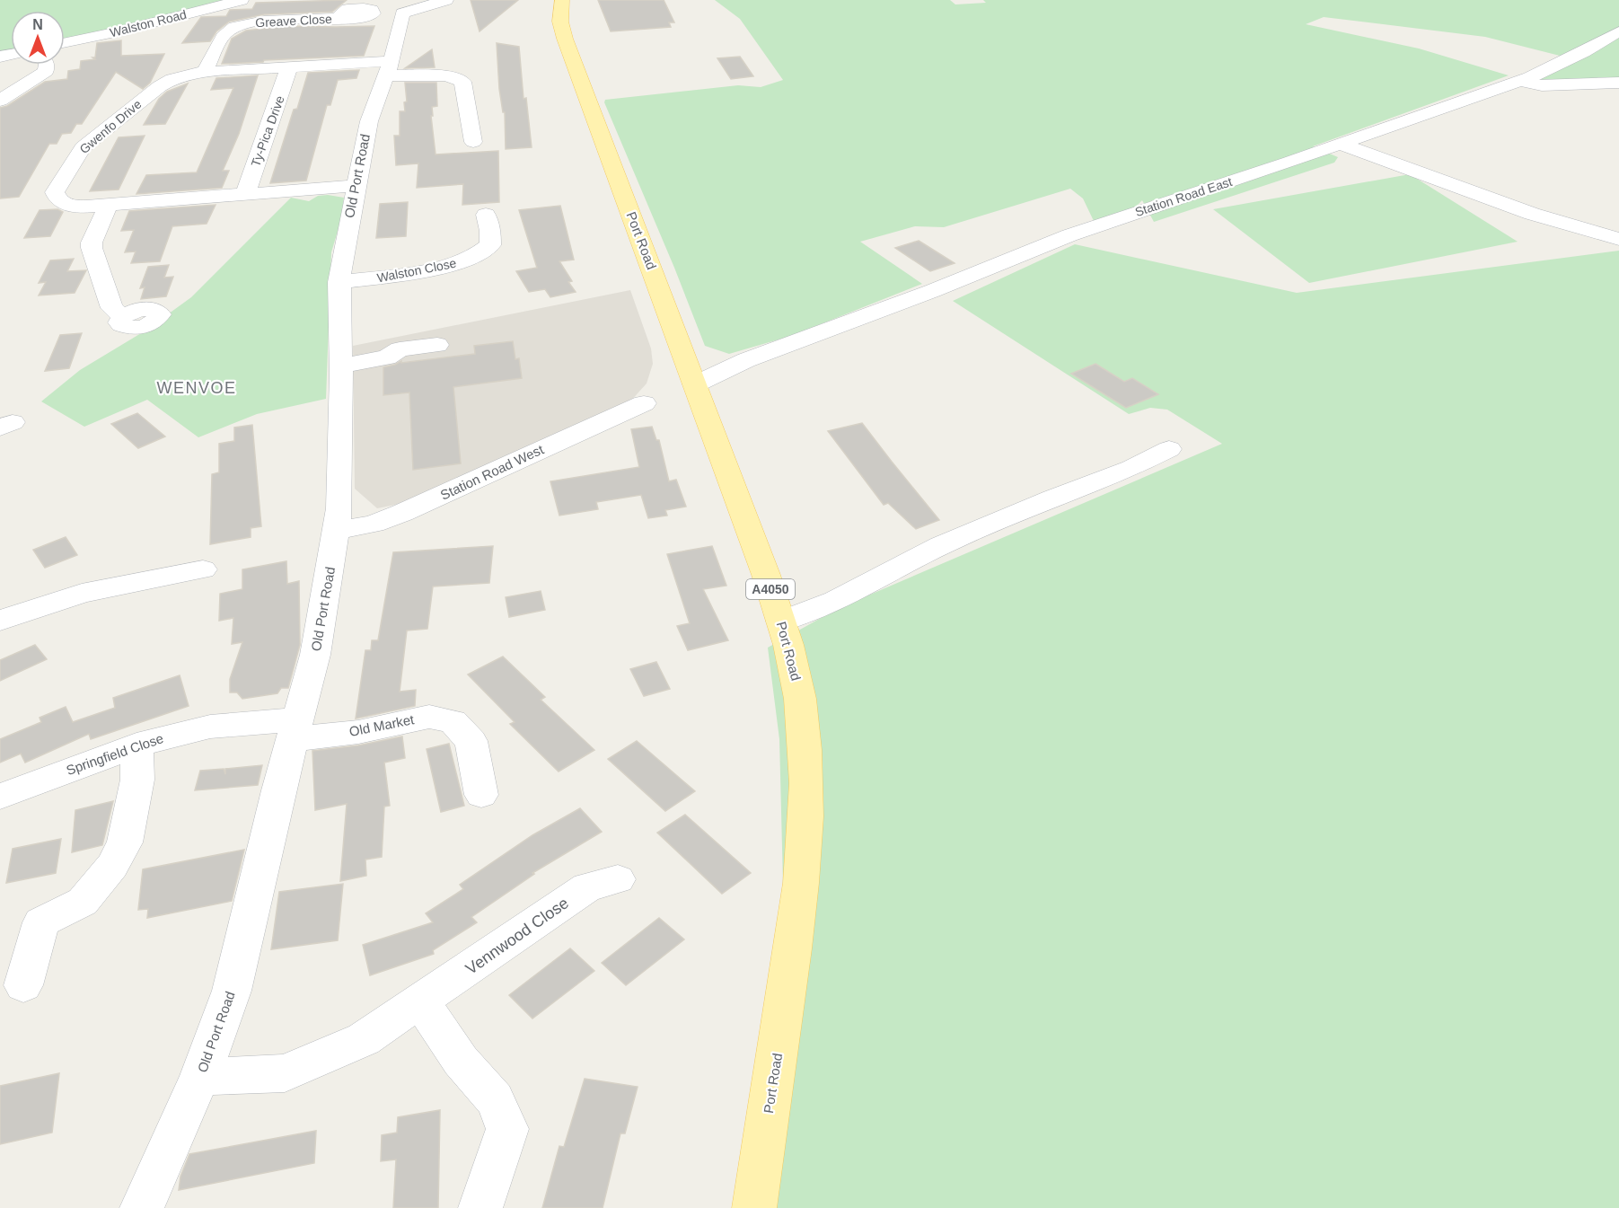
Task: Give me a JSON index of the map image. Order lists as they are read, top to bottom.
{
  "streets": {
    "main road": ["Port Road", "A4050"],
    "street": [
      "Greave Close",
      "Walston Road",
      "Gwenfo Drive",
      "Ty-Pica Drive",
      "Old Port Road",
      "Station Road East",
      "Walston Close",
      "Station Road West",
      "Old Market",
      "Springfield Close",
      "Vennwood Close"
    ]
  },
  "crossings": [
    ["Greave Close", "Gwenfo Drive"],
    ["Gwenfo Drive", "Ty-Pica Drive"],
    ["Gwenfo Drive", "Old Port Road"],
    ["Old Port Road", "Walston Close"],
    ["Old Port Road", "Station Road West"],
    ["Old Port Road", "Old Market"],
    ["Old Port Road", "Springfield Close"],
    ["Old Port Road", "Vennwood Close"],
    ["Station Road East", "Port Road"],
    ["Old Market", "Springfield Close"]
  ],
  "districts": ["WENVOE"],
  "north": "top"
}
